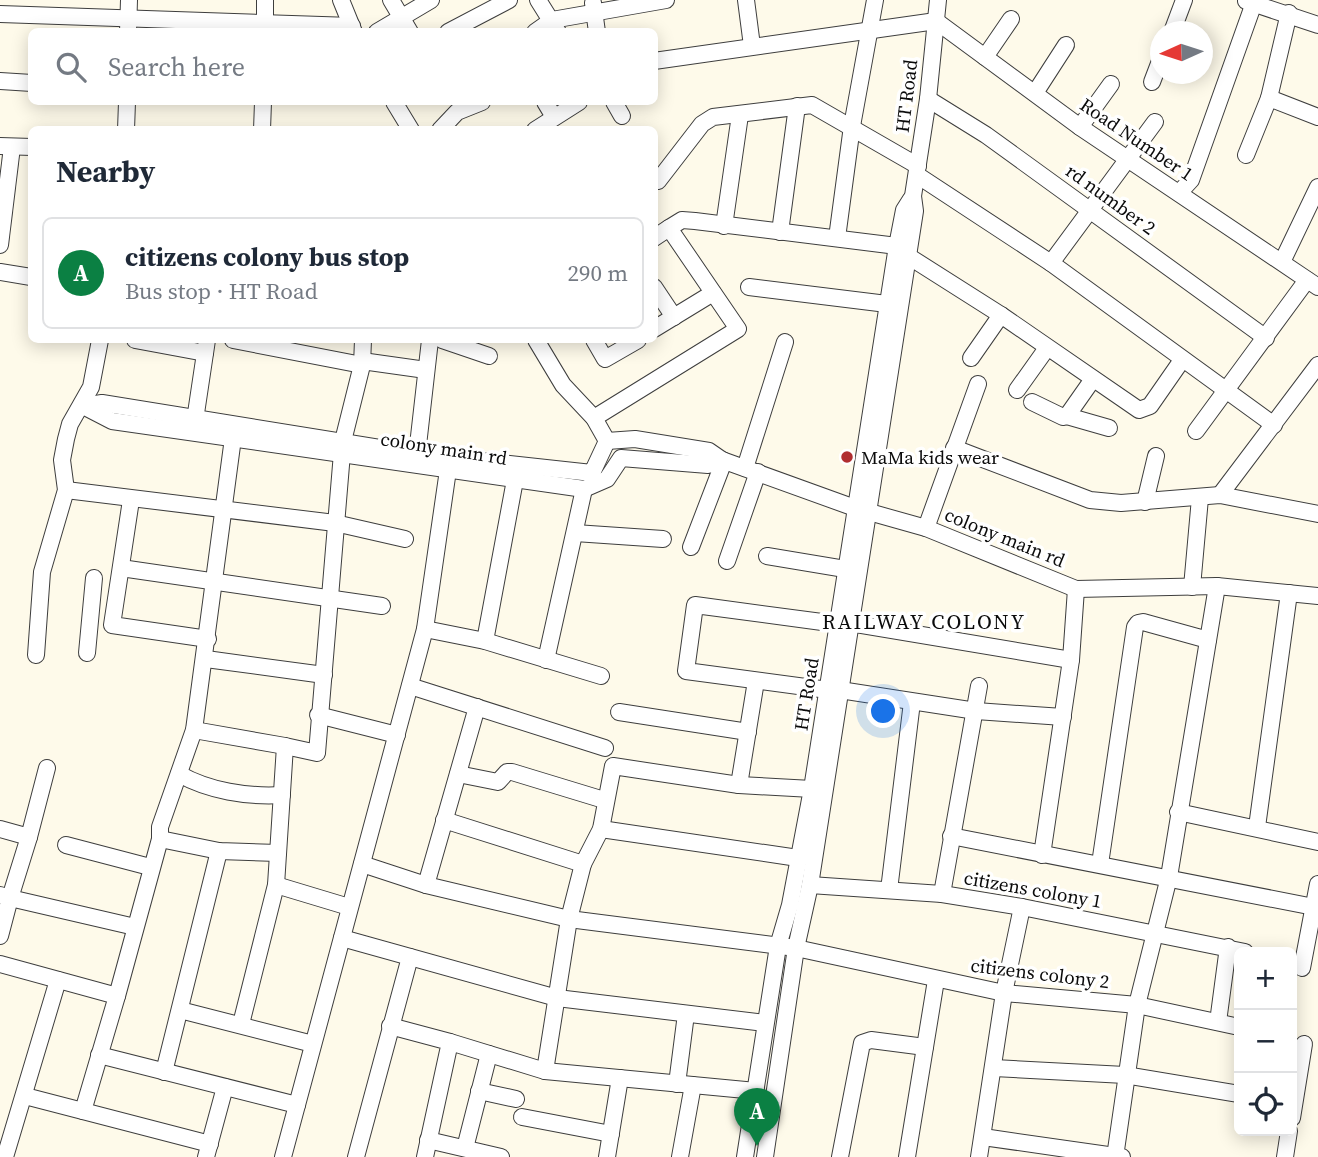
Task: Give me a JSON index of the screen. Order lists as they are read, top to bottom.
{
  "streets": {
    "street": [
      "HT Road",
      "Road Number 1",
      "rd number 2",
      "colony main rd",
      "citizens colony 1",
      "citizens colony 2"
    ]
  },
  "crossings": [
    ["HT Road", "Road Number 1"],
    ["HT Road", "rd number 2"],
    ["HT Road", "colony main rd"],
    ["HT Road", "citizens colony 1"],
    ["HT Road", "citizens colony 2"]
  ],
  "districts": ["RAILWAY COLONY"],
  "places": ["MaMa kids wear"],
  "north": "left",
  "page": {
    "search": "Search here",
    "heading": "Nearby",
    "list": [
      {
        "mark": "A",
        "name": "citizens colony bus stop",
        "note": "Bus stop · HT Road",
        "value": "290 m"
      }
    ],
    "map_buttons": ["+", "−"],
    "pins": "A"
  }
}
